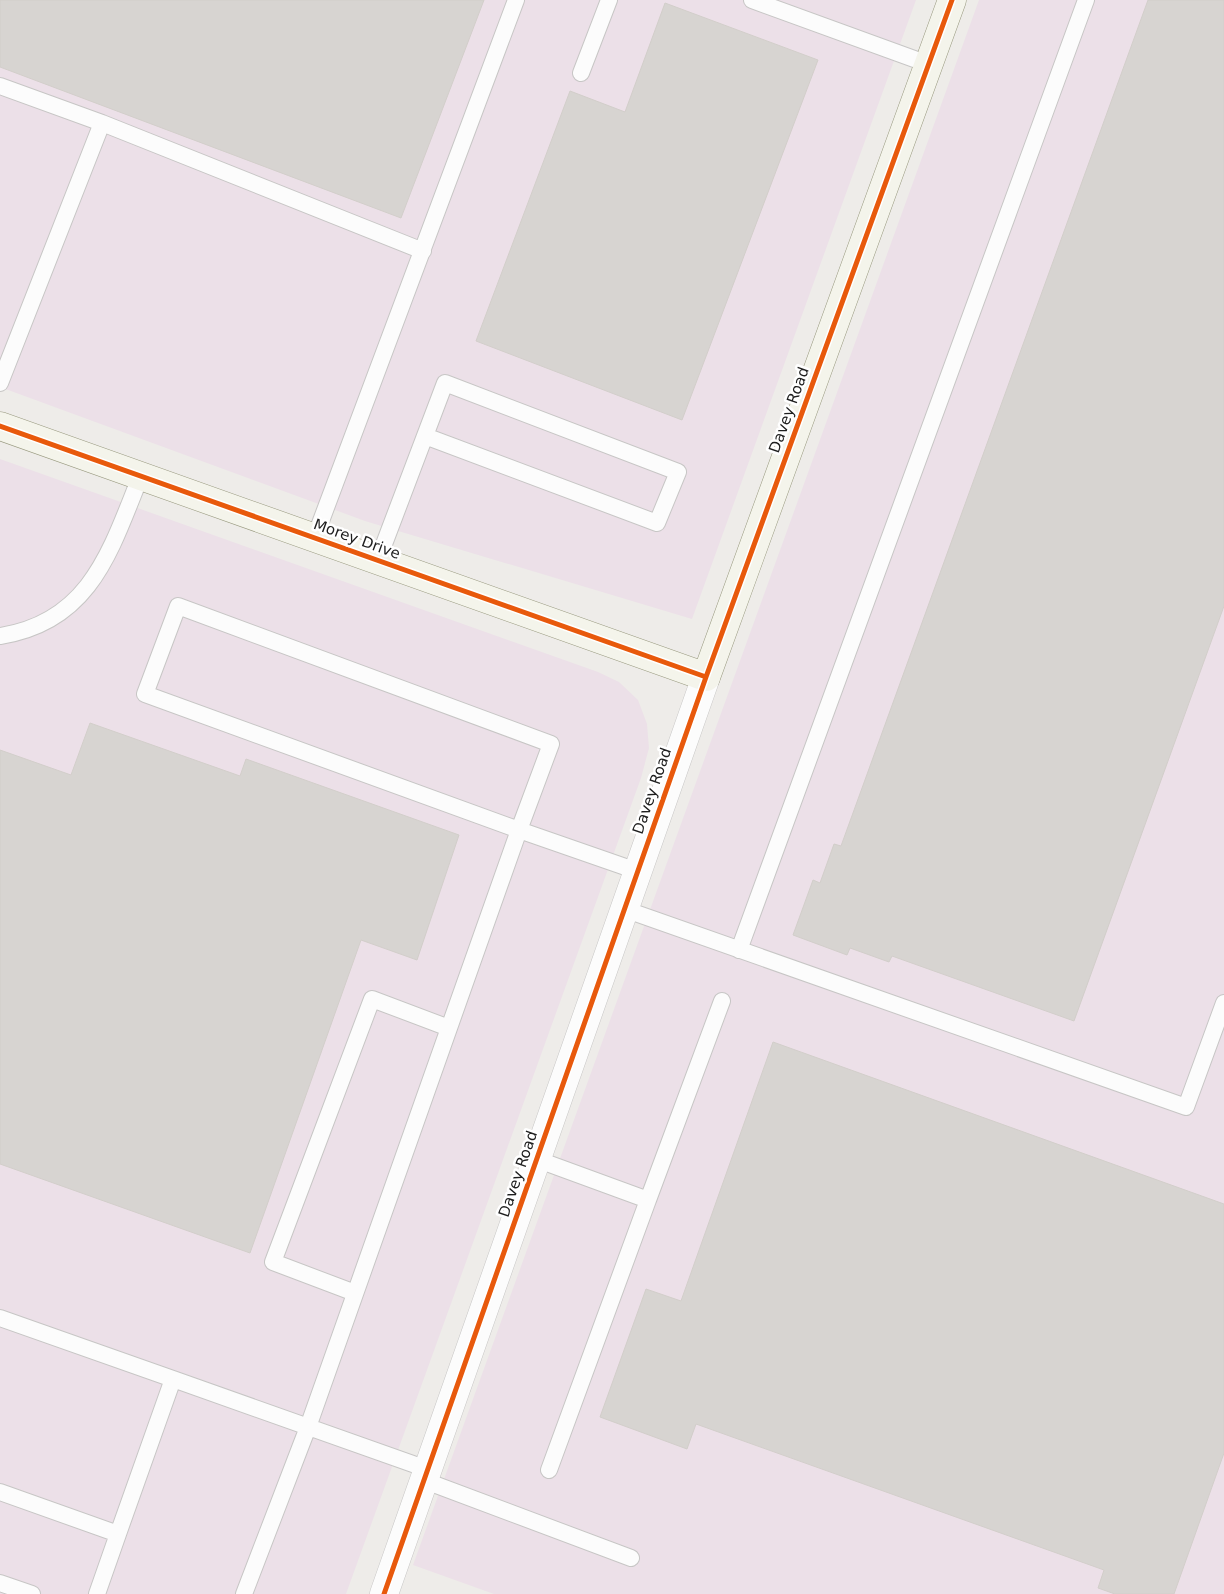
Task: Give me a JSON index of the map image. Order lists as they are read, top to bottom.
{
  "streets": {
    "street": ["Davey Road", "Morey Drive"]
  },
  "crossings": [
    ["Davey Road", "Morey Drive"]
  ]
}
